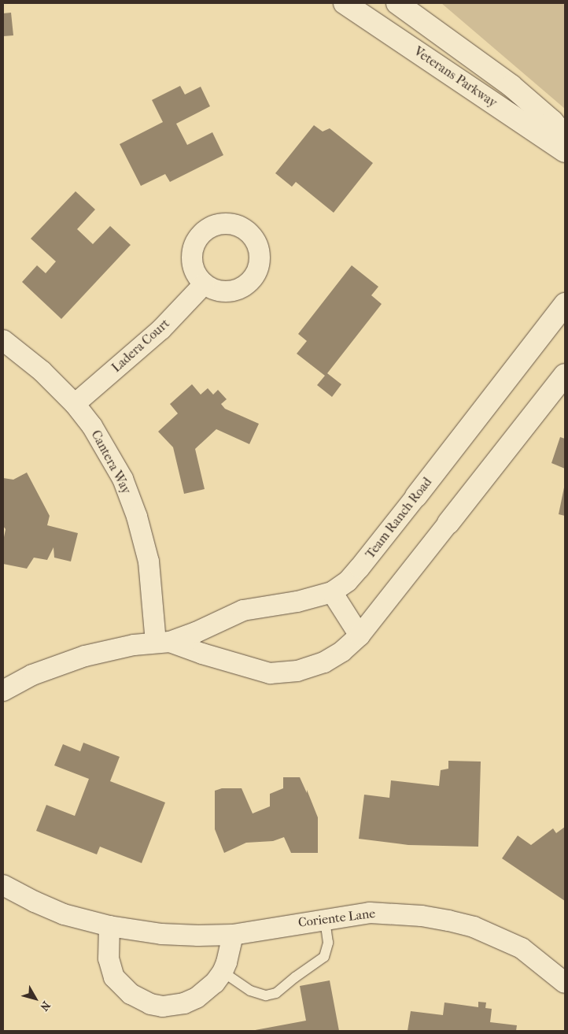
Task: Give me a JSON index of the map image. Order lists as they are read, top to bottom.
{
  "streets": {
    "street": [
      "Veterans Parkway",
      "Ladera Court",
      "Cantera Way",
      "Team Ranch Road",
      "Coriente Lane"
    ]
  },
  "crossings": [
    ["Ladera Court", "Cantera Way"],
    ["Cantera Way", "Team Ranch Road"]
  ],
  "north": "bottom right"
}
